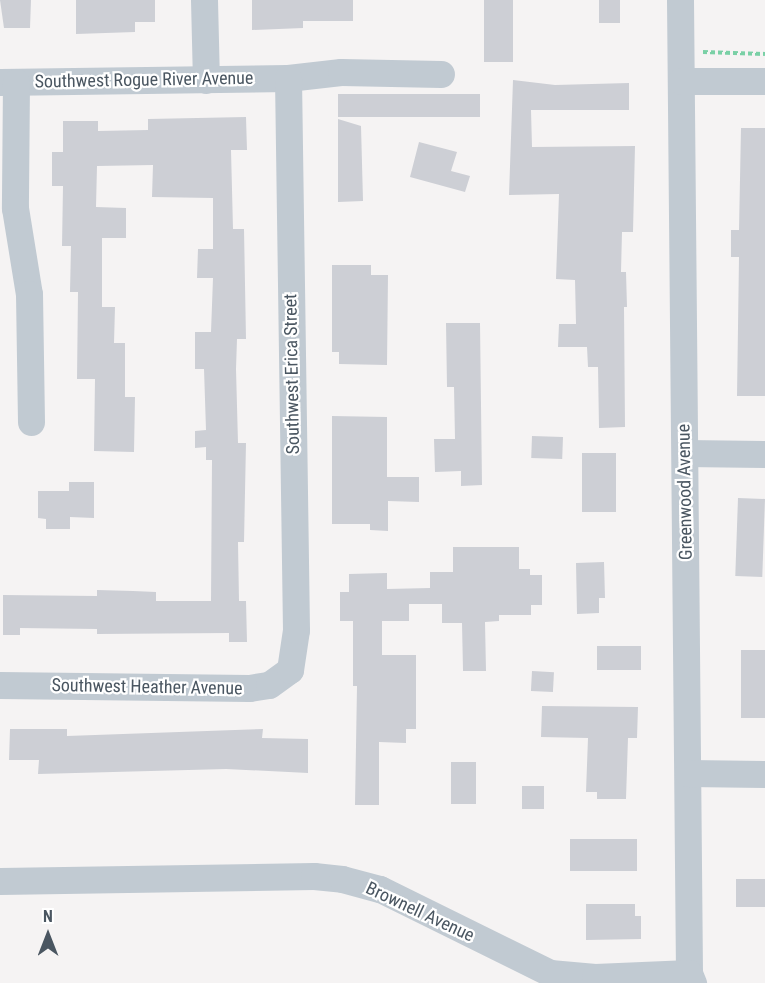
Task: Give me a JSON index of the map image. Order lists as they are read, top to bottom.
{
  "streets": {
    "street": [
      "Southwest Rogue River Avenue",
      "Southwest Erica Street",
      "Greenwood Avenue",
      "Southwest Heather Avenue",
      "Brownell Avenue"
    ]
  },
  "crossings": [
    ["Southwest Rogue River Avenue", "Southwest Erica Street"],
    ["Southwest Erica Street", "Southwest Heather Avenue"],
    ["Greenwood Avenue", "Brownell Avenue"]
  ],
  "north": "top"
}
